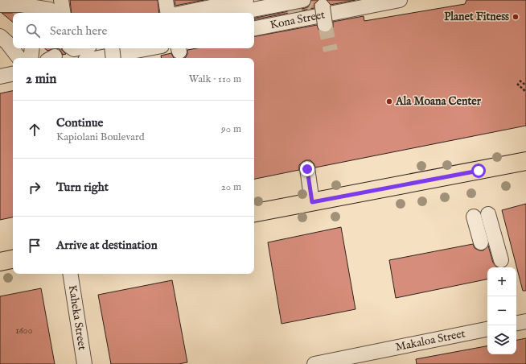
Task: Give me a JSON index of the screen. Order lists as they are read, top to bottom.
{
  "streets": {
    "street": ["Kona Street", "Kaheka Street", "Makaloa Street"]
  },
  "places": ["Planet Fitness", "Ala Moana Center"],
  "house_numbers": ["1600"],
  "page": {
    "search": "Search here",
    "heading": ["2 min", "Walk · 110 m"],
    "list": [
      ["Continue", "Kapiolani Boulevard", "90 m"],
      ["Turn right", "20 m"],
      "Arrive at destination"
    ],
    "map_buttons": ["+", "−"]
  }
}
